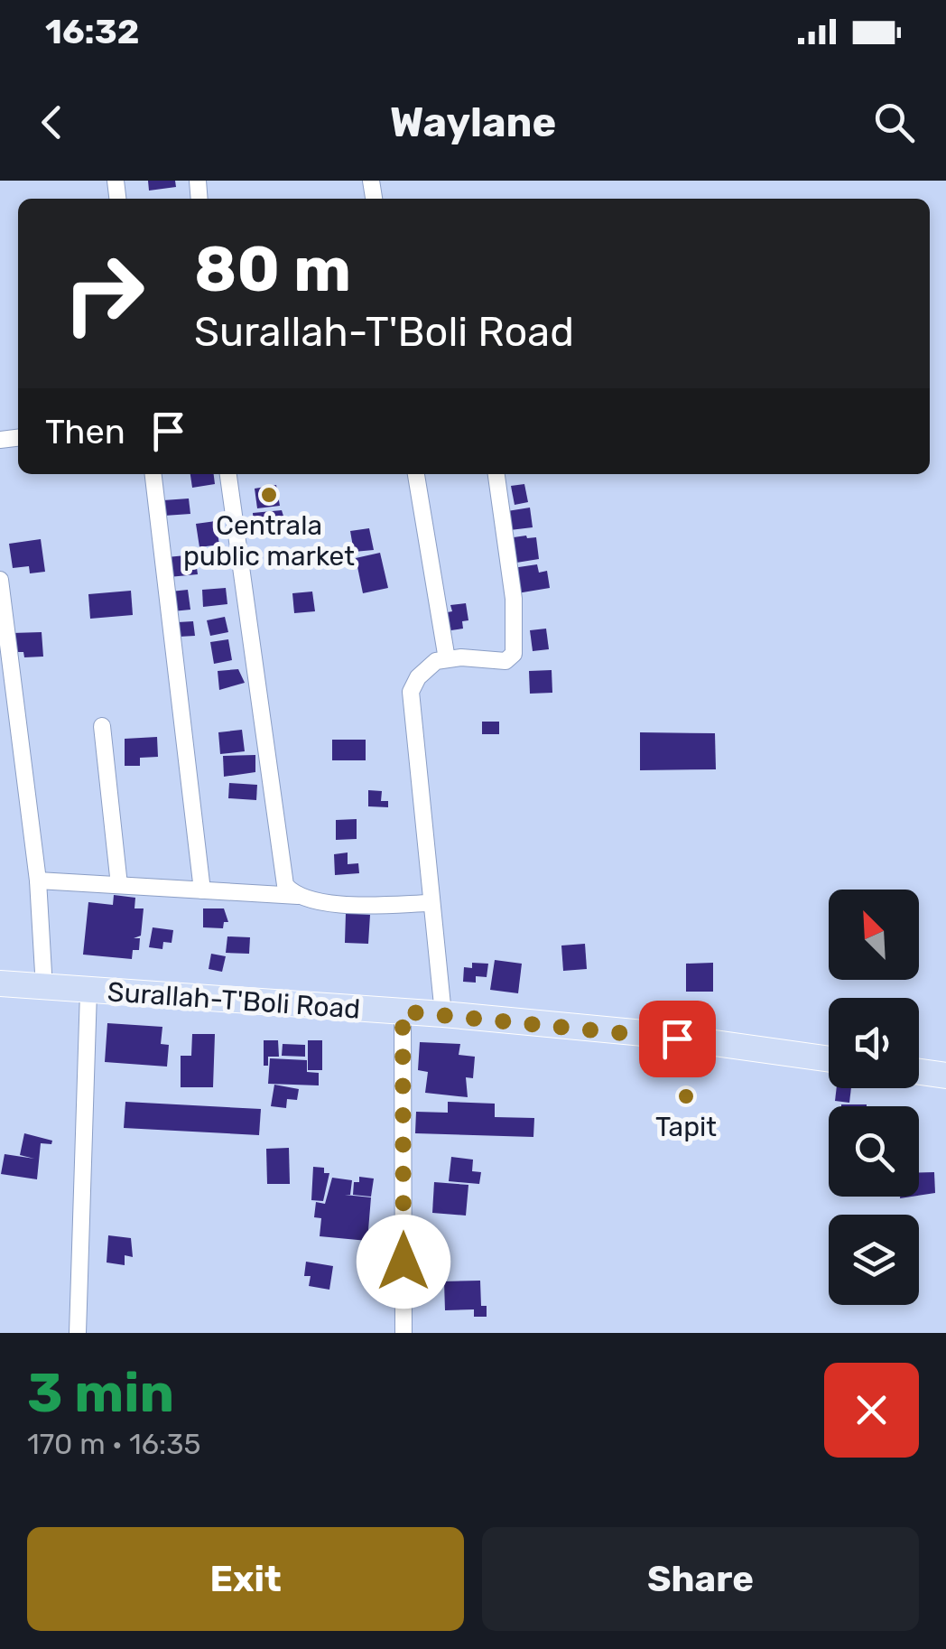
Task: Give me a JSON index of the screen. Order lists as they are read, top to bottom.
{
  "streets": {
    "main road": ["Surallah-T'Boli Road"]
  },
  "places": ["Centrala public market", "Tapit"],
  "north": "top left",
  "page": {
    "status": "16:32",
    "header": "Waylane",
    "turn": ["80 m", "Surallah-T'Boli Road"],
    "then": "Then",
    "heading": ["3 min", "170 m · 16:35"],
    "buttons": ["Exit", "Share"]
  }
}
